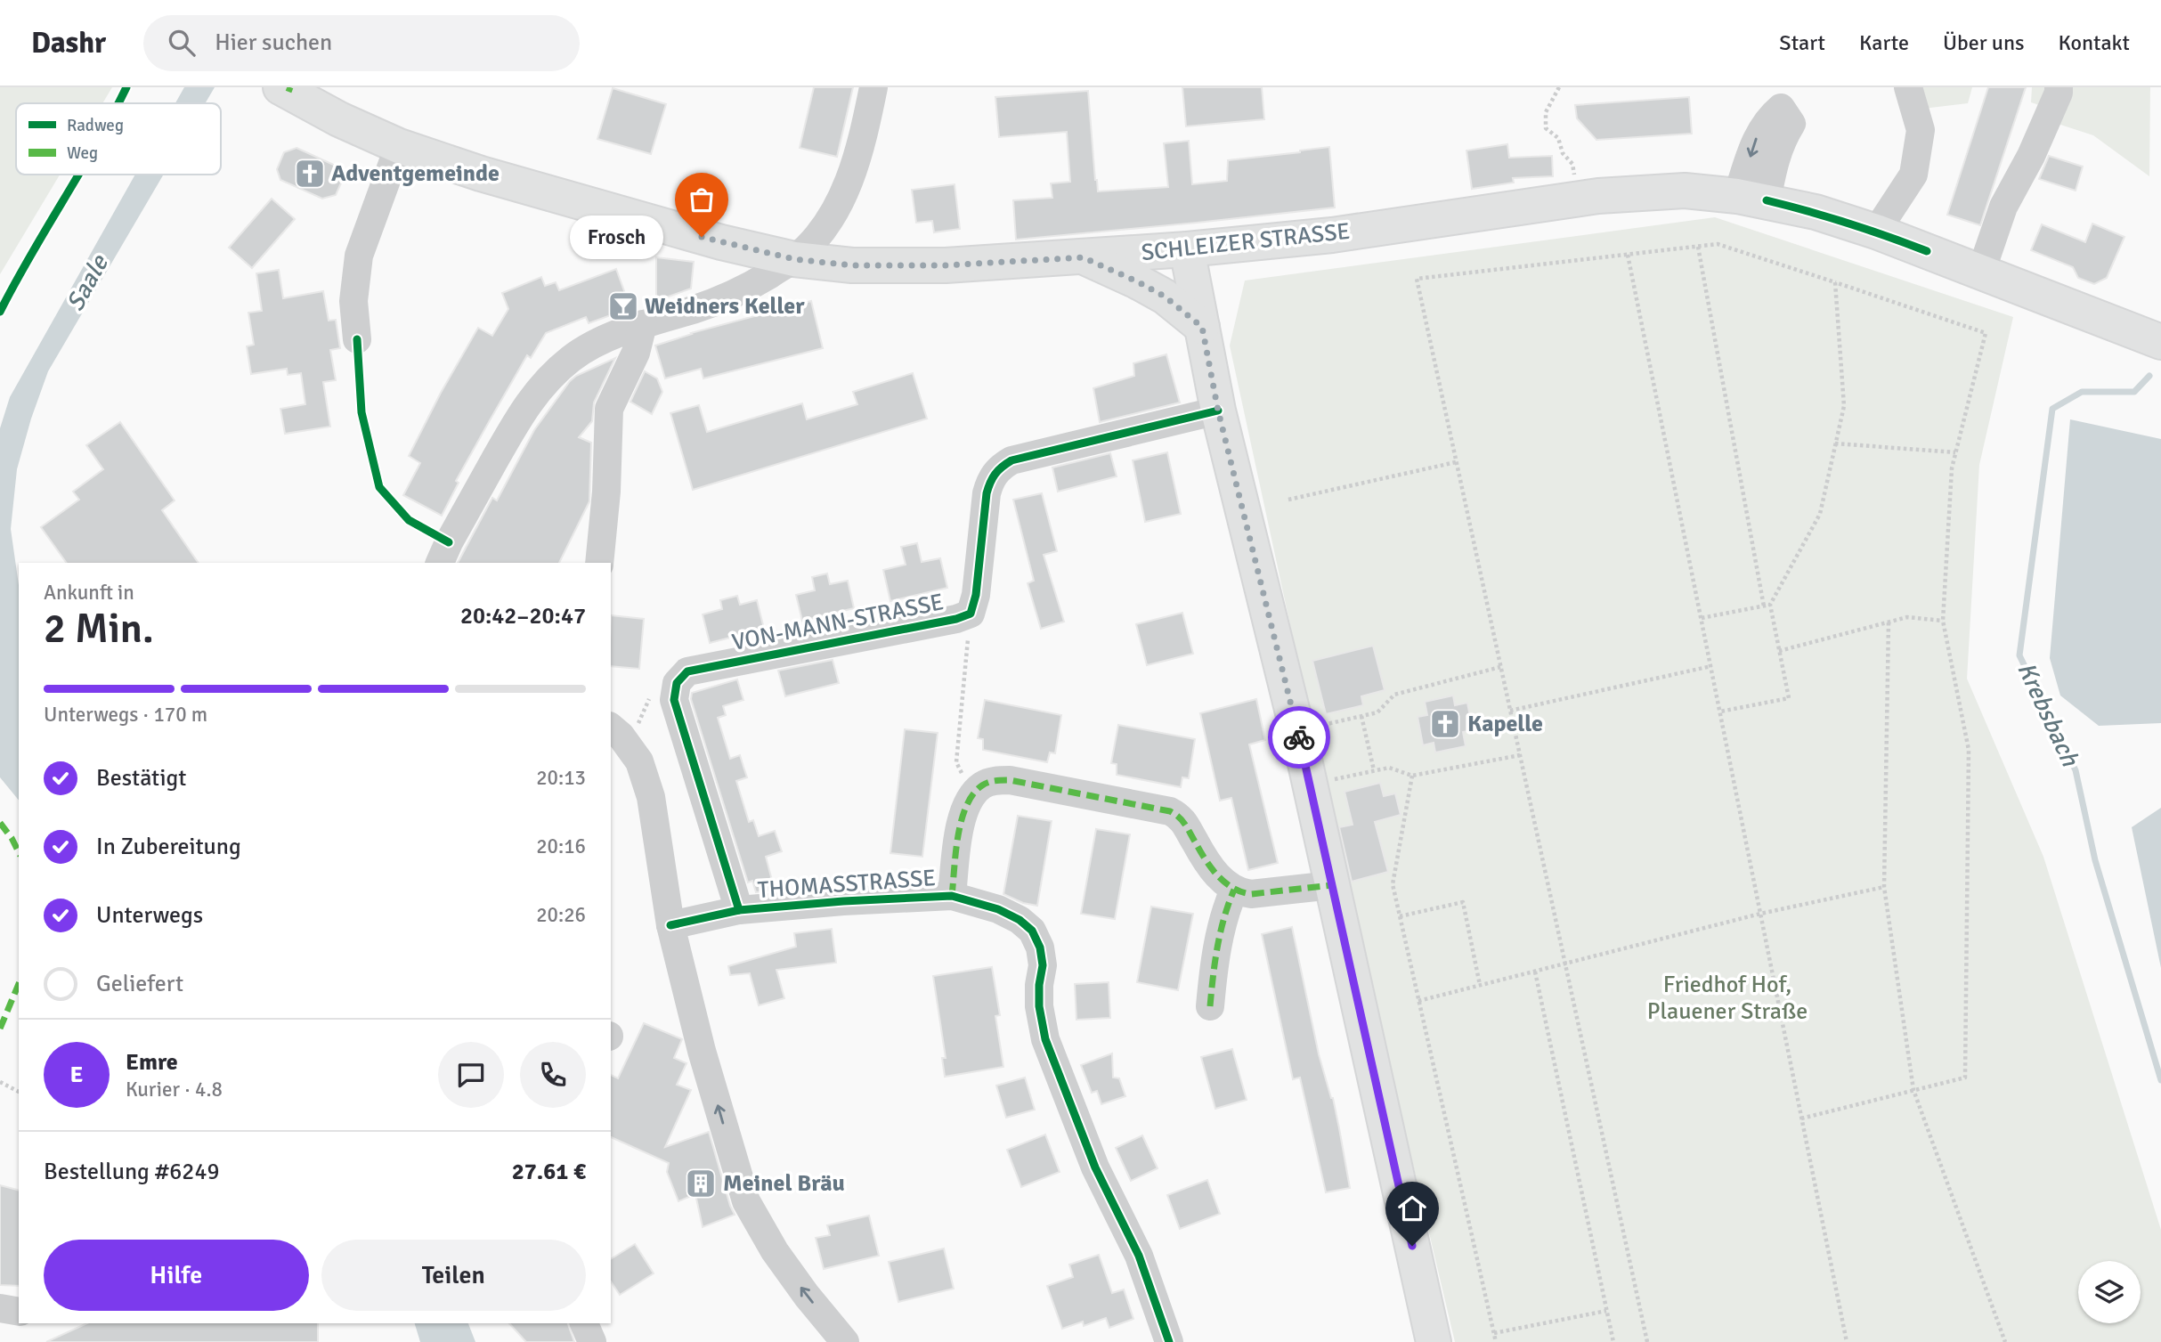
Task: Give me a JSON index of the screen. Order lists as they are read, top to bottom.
{
  "streets": {
    "main road": ["SCHLEIZER STRASSE"],
    "street": ["VON-MANN-STRASSE", "THOMASSTRASSE"]
  },
  "water": ["Saale", "Krebsbach"],
  "parks": ["Friedhof Hof, Plauener Straße"],
  "places": {
    "church": ["Adventgemeinde", "Kapelle"],
    "other": ["Frosch"],
    "bar": ["Weidners Keller"],
    "building": ["Meinel Bräu"]
  },
  "legend": ["Radweg", "Weg"],
  "page": {
    "header": "Dashr",
    "search": "Hier suchen",
    "nav": [
      "Start",
      "Karte",
      "Über uns",
      "Kontakt"
    ],
    "bubble": "Frosch",
    "heading": ["2 Min.", "Ankunft in", "20:42–20:47"],
    "panel": [
      "Emre",
      "Kurier · 4.8",
      "Bestellung #6249",
      "27.61 €"
    ],
    "bar": "Unterwegs · 170 m",
    "list": [
      ["Bestätigt", "20:13"],
      ["In Zubereitung", "20:16"],
      ["Unterwegs", "20:26"],
      "Geliefert"
    ],
    "round": "E",
    "buttons": ["Hilfe", "Teilen"]
  }
}
